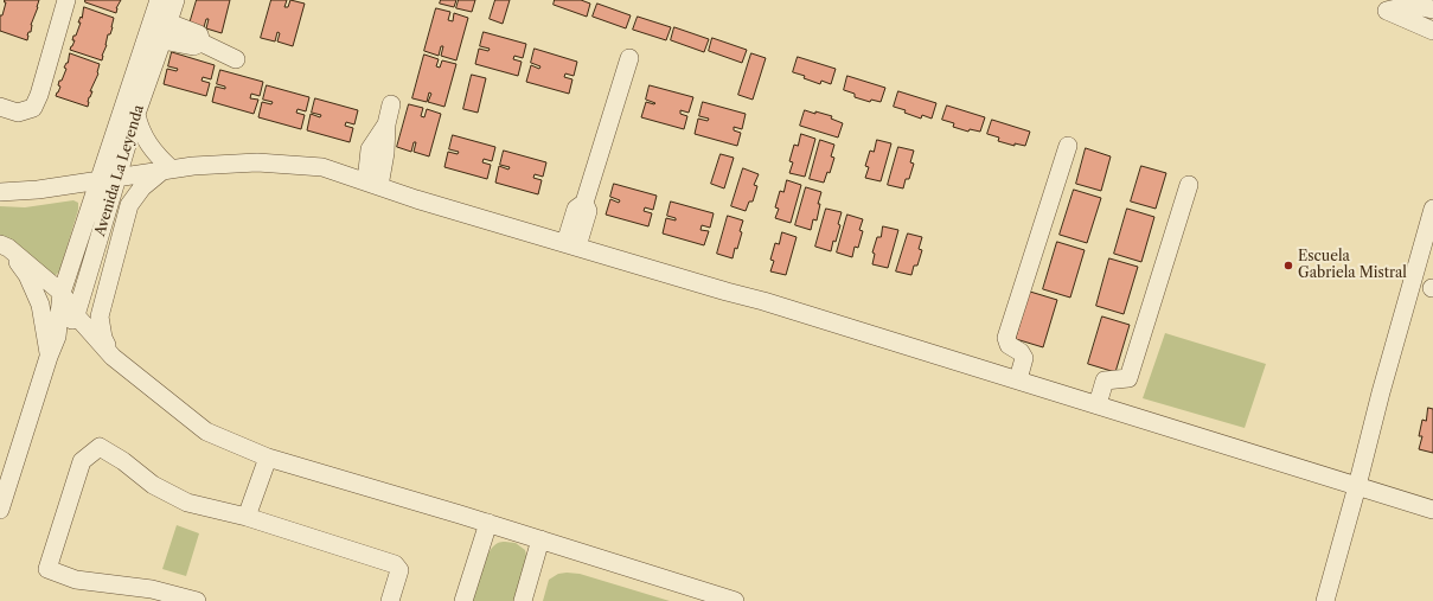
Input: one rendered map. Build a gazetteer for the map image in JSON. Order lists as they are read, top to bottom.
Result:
{
  "streets": {
    "street": ["Avenida La Leyenda"]
  },
  "places": ["Escuela Gabriela Mistral"]
}
